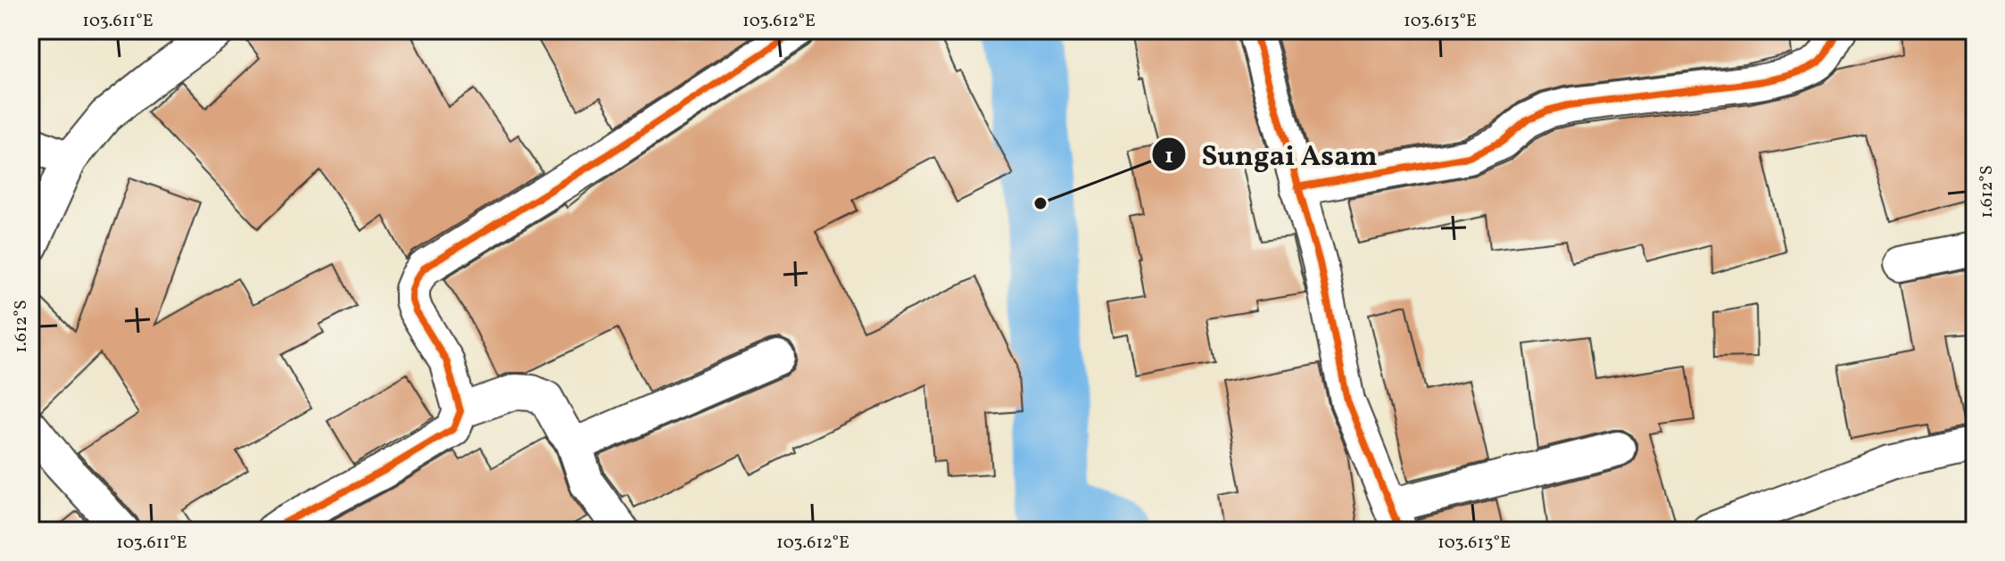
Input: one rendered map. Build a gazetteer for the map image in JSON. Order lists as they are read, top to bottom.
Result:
{
  "places": ["Sungai Asam"],
  "coordinates": [
    "103.611°E",
    "103.612°E",
    "103.613°E",
    "1.612°S"
  ]
}
